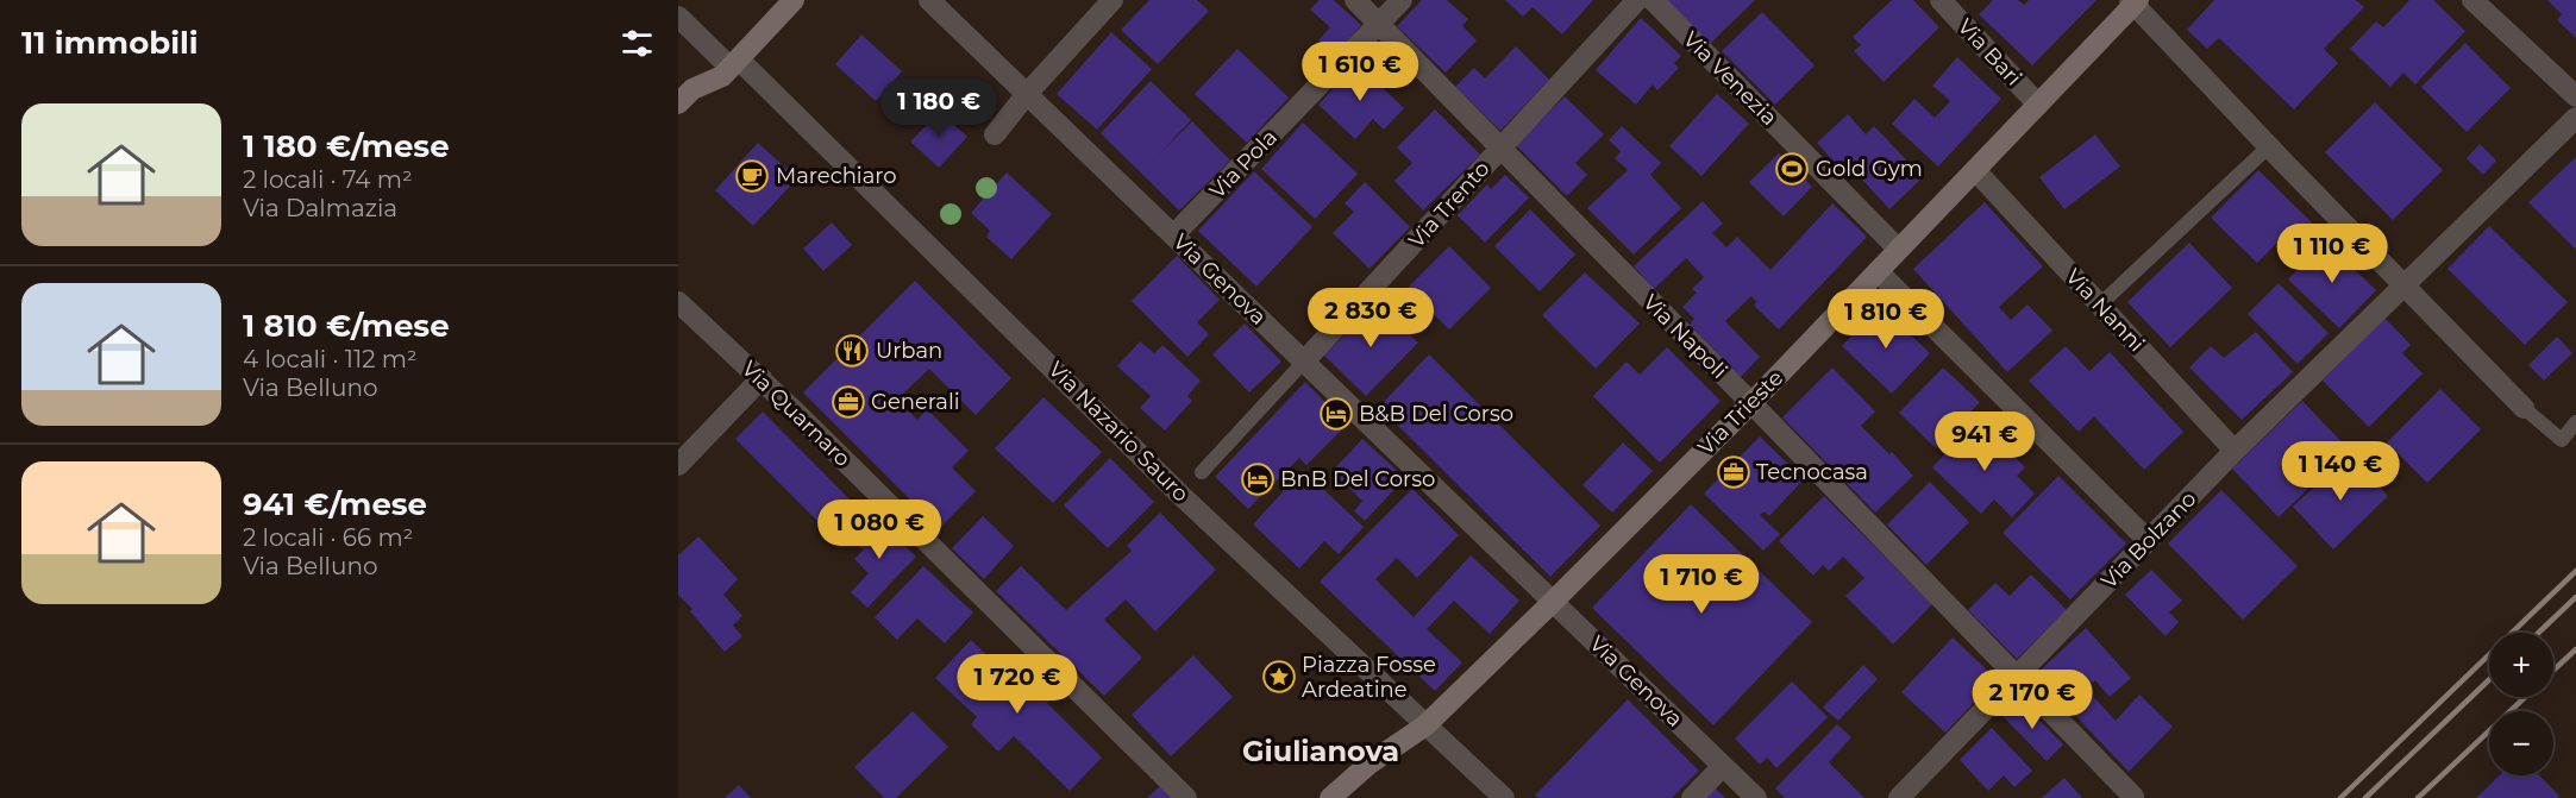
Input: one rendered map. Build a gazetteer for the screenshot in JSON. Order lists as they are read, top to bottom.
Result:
{
  "streets": {
    "street": [
      "Via Bari",
      "Via Venezia",
      "Via Pola",
      "Via Trento",
      "Via Genova",
      "Via Nanni",
      "Via Napoli",
      "Via Trieste",
      "Via Quarnaro",
      "Via Nazario Sauro",
      "Via Bolzano"
    ]
  },
  "crossings": [
    ["Via Bari", "Via Trieste"],
    ["Via Venezia", "Via Trieste"],
    ["Via Pola", "Via Genova"],
    ["Via Pola", "Via Napoli"],
    ["Via Trento", "Via Genova"],
    ["Via Trento", "Via Napoli"],
    ["Via Genova", "Via Trieste"],
    ["Via Nanni", "Via Trieste"],
    ["Via Nanni", "Via Bolzano"],
    ["Via Napoli", "Via Trieste"],
    ["Via Napoli", "Via Bolzano"],
    ["Via Trieste", "Via Nazario Sauro"]
  ],
  "districts": ["Giulianova"],
  "places": {
    "sports": ["Gold Gym"],
    "cafe": ["Marechiaro"],
    "restaurant": ["Urban"],
    "office": ["Generali", "Tecnocasa"],
    "hotel": ["B&B Del Corso", "BnB Del Corso"],
    "place": ["Piazza Fosse Ardeatine"]
  },
  "page": {
    "heading": "11 immobili",
    "price": [
      "1 610 €",
      "1 180 €",
      "1 110 €",
      "2 830 €",
      "1 810 €",
      "941 €",
      "1 140 €",
      "1 080 €",
      "1 710 €",
      "1 720 €",
      "2 170 €"
    ],
    "list": [
      {
        "name": "1 180 €/mese",
        "note": "2 locali · 74 m² · Via Dalmazia"
      },
      {
        "name": "1 810 €/mese",
        "note": "4 locali · 112 m² · Via Belluno"
      },
      {
        "name": "941 €/mese",
        "note": "2 locali · 66 m² · Via Belluno"
      }
    ],
    "map_buttons": ["+", "−"]
  }
}
